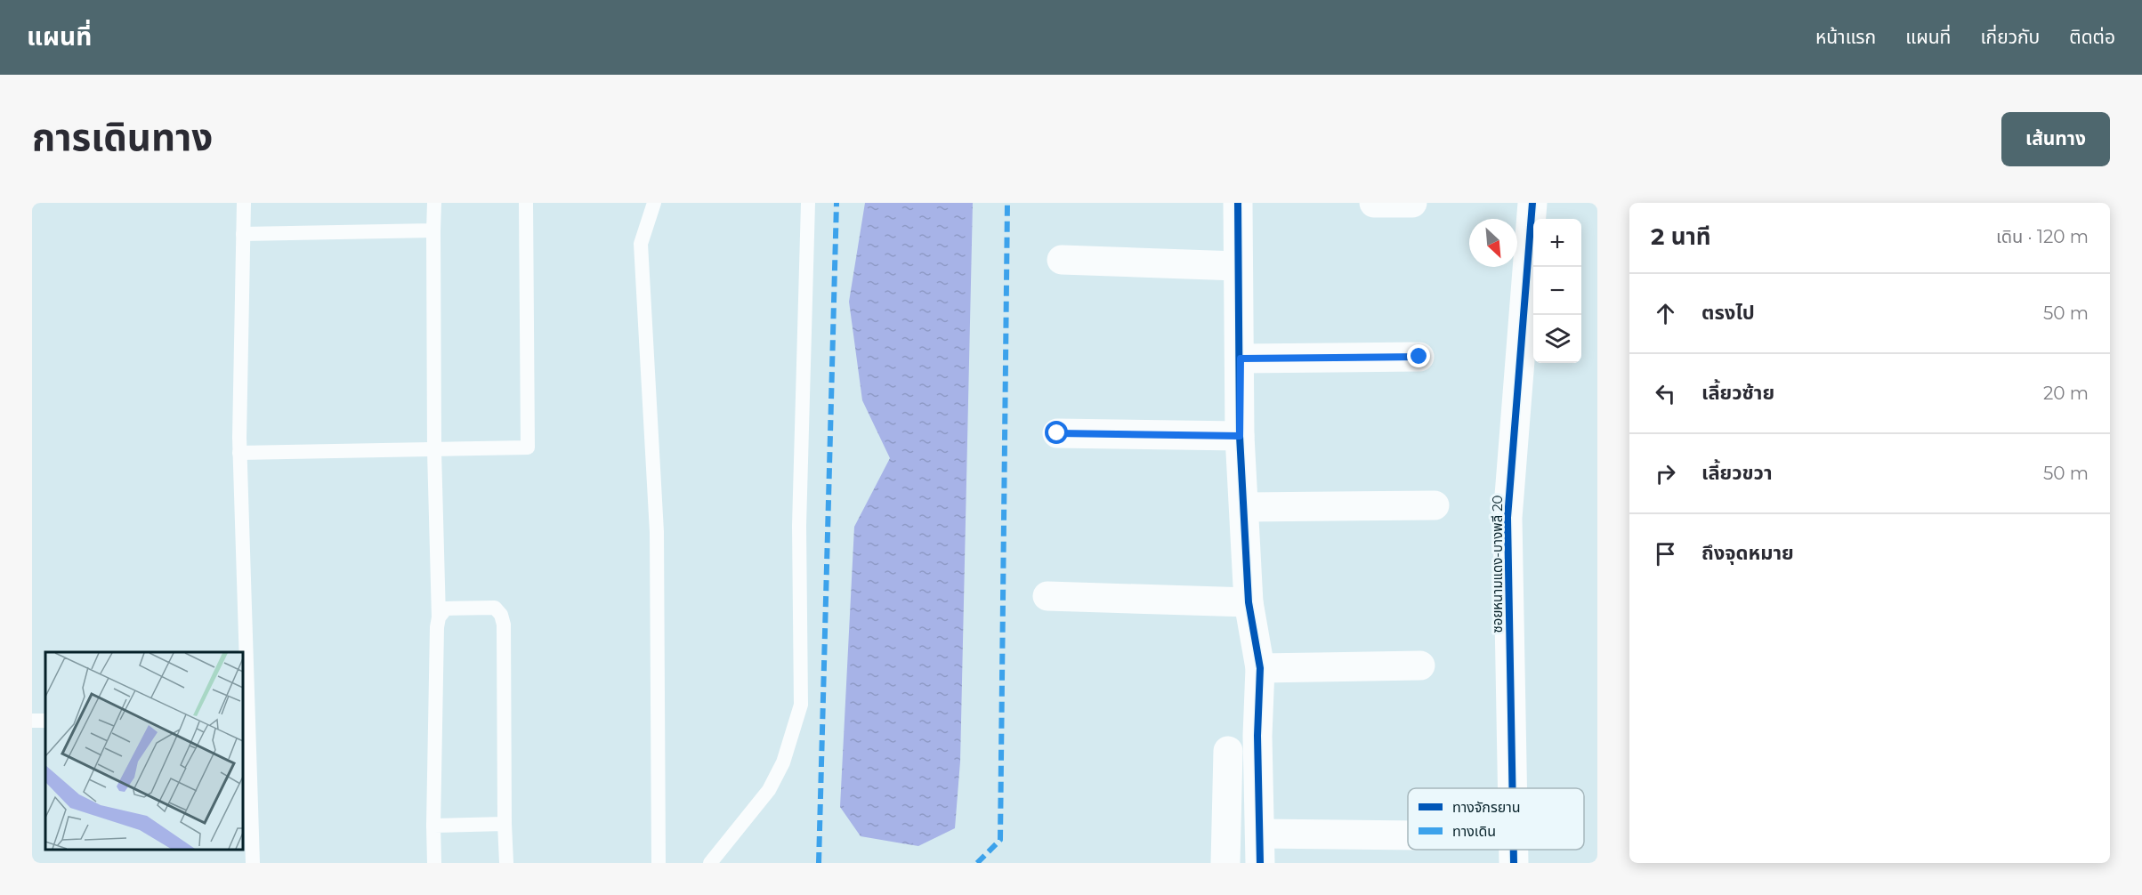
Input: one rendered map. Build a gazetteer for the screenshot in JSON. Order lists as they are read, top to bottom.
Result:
{
  "streets": {
    "street": ["ซอยหนามแดง-บางพลี 20"]
  },
  "legend": ["ทางจักรยาน", "ทางเดิน"],
  "north": "bottom right",
  "page": {
    "header": "แผนที่",
    "nav": [
      "หน้าแรก",
      "แผนที่",
      "เกี่ยวกับ",
      "ติดต่อ"
    ],
    "title": "การเดินทาง",
    "buttons": "เส้นทาง",
    "heading": ["2 นาที", "เดิน · 120 m"],
    "map_buttons": ["+", "−"],
    "list": [
      ["ตรงไป", "50 m"],
      ["เลี้ยวซ้าย", "20 m"],
      ["เลี้ยวขวา", "50 m"],
      "ถึงจุดหมาย"
    ]
  }
}
